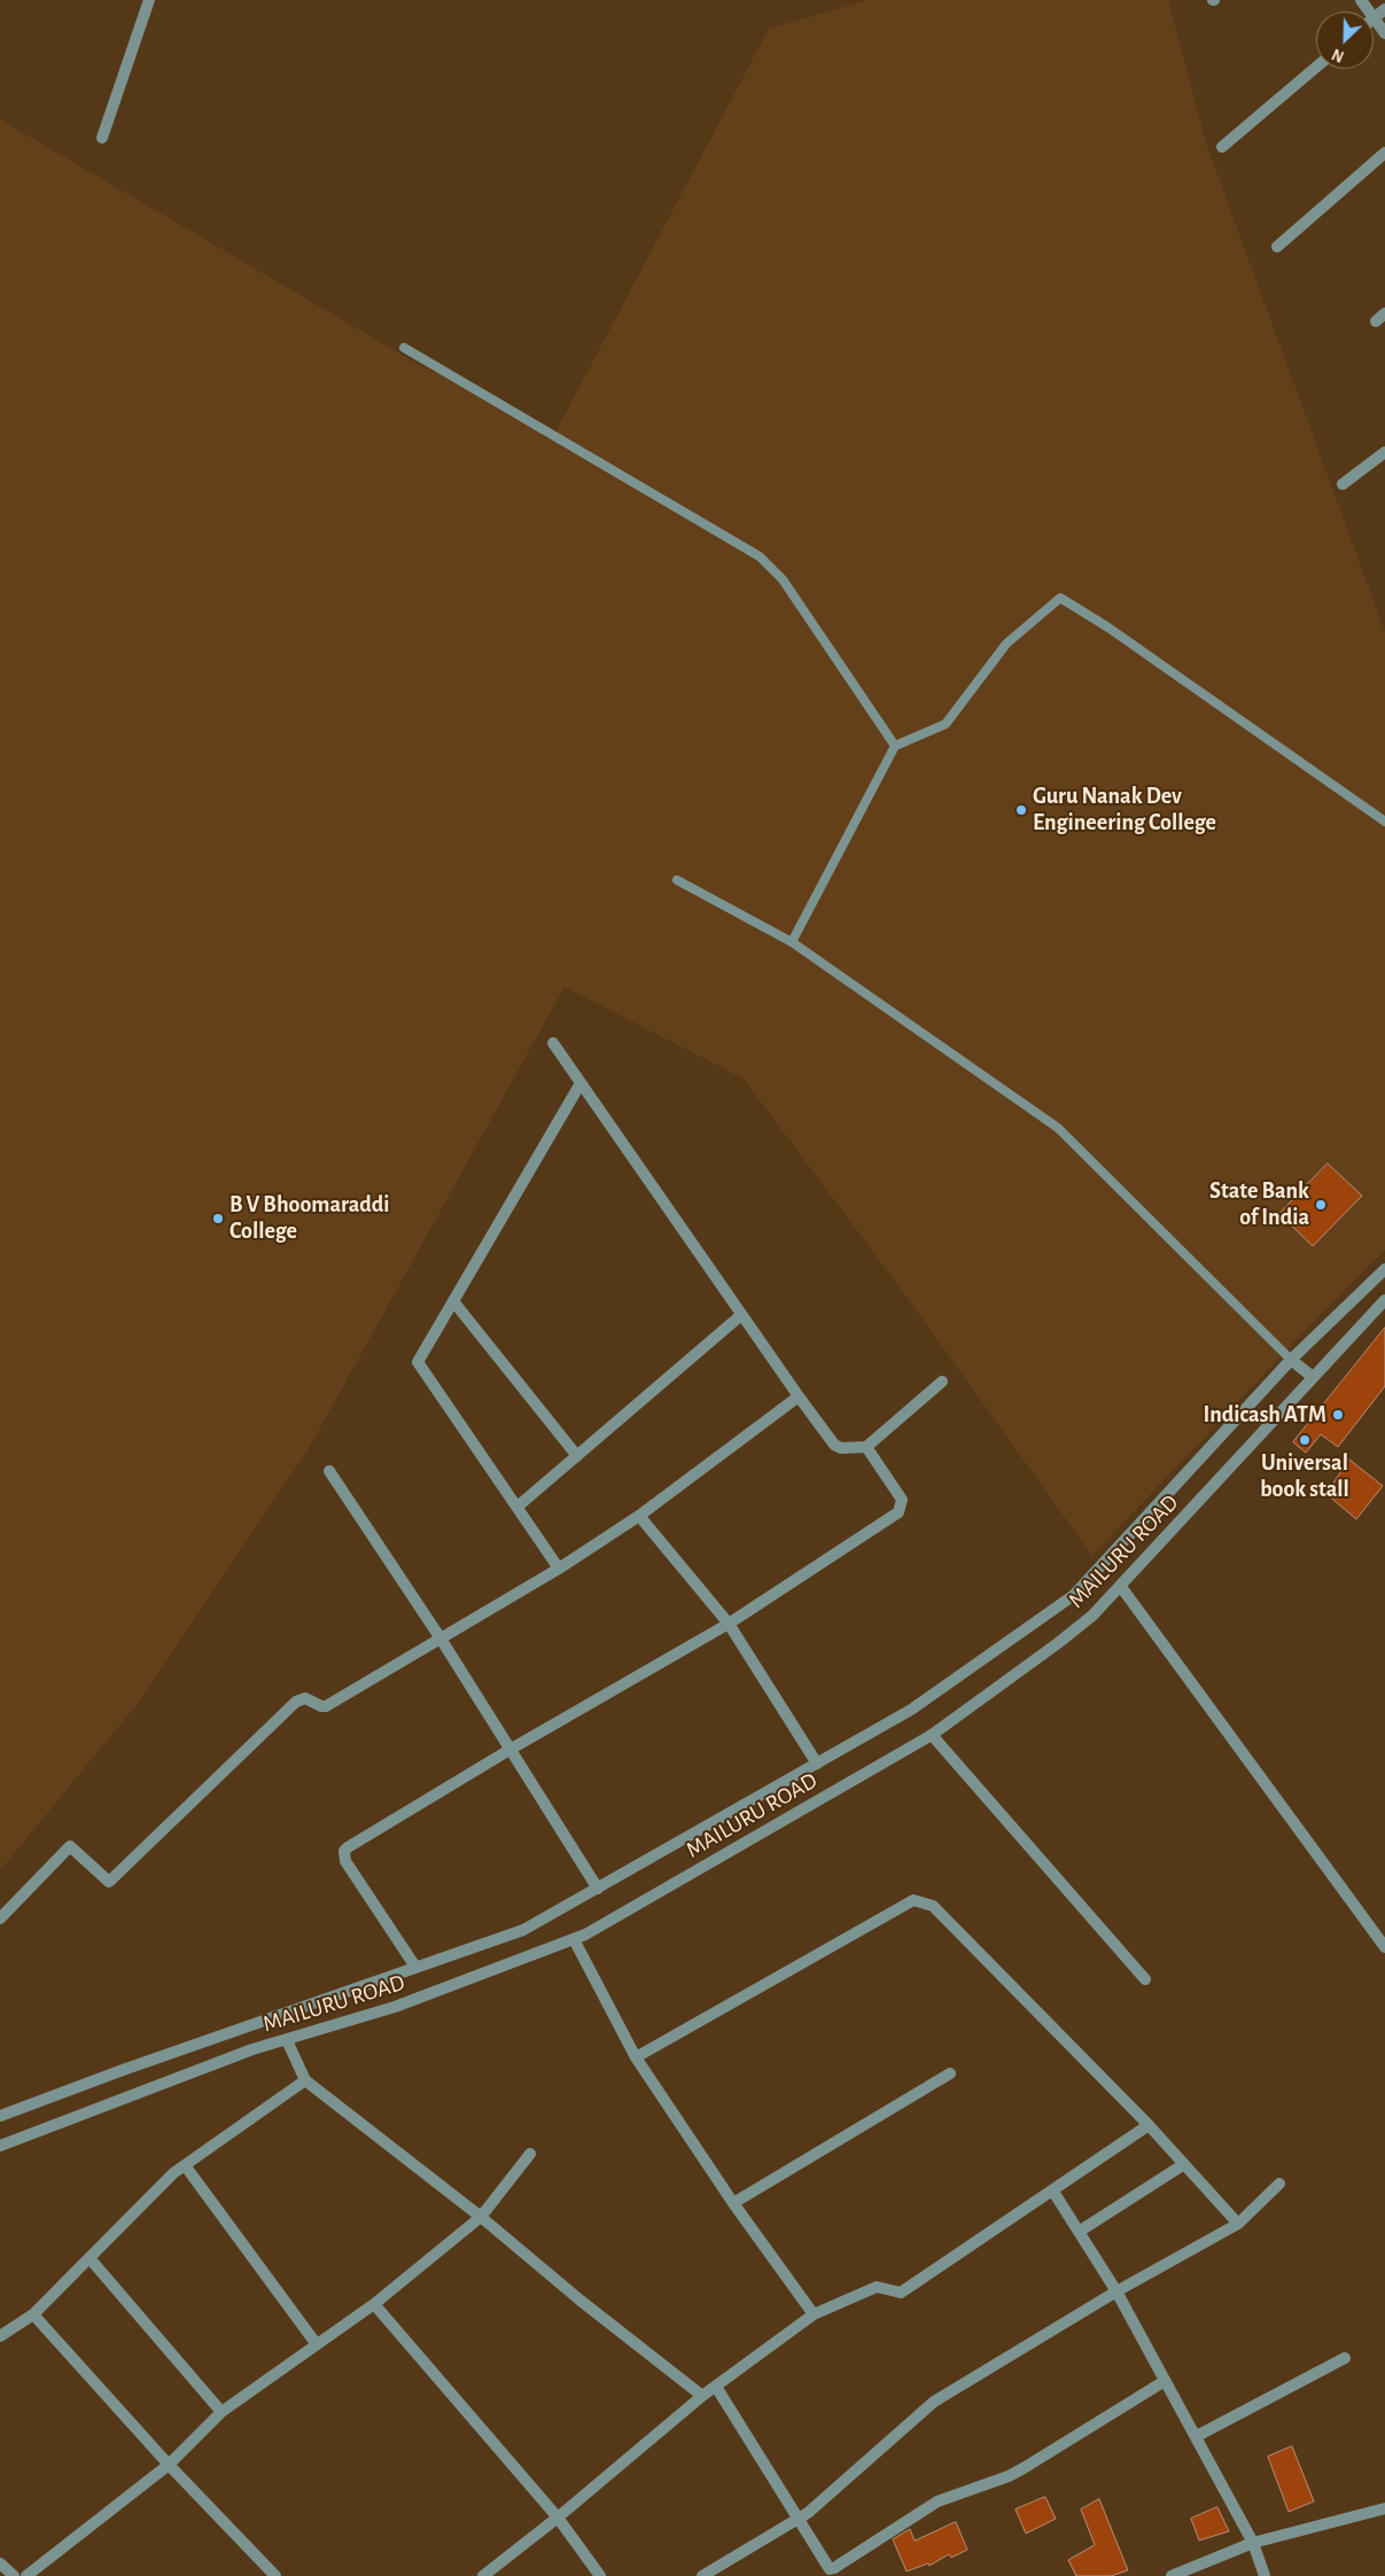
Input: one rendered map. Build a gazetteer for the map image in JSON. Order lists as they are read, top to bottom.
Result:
{
  "streets": {
    "street": ["MAILURU ROAD"]
  },
  "places": [
    "Guru Nanak Dev Engineering College",
    "State Bank of India",
    "B V Bhoomaraddi College",
    "Indicash ATM",
    "Universal book stall"
  ],
  "north": "bottom left"
}
